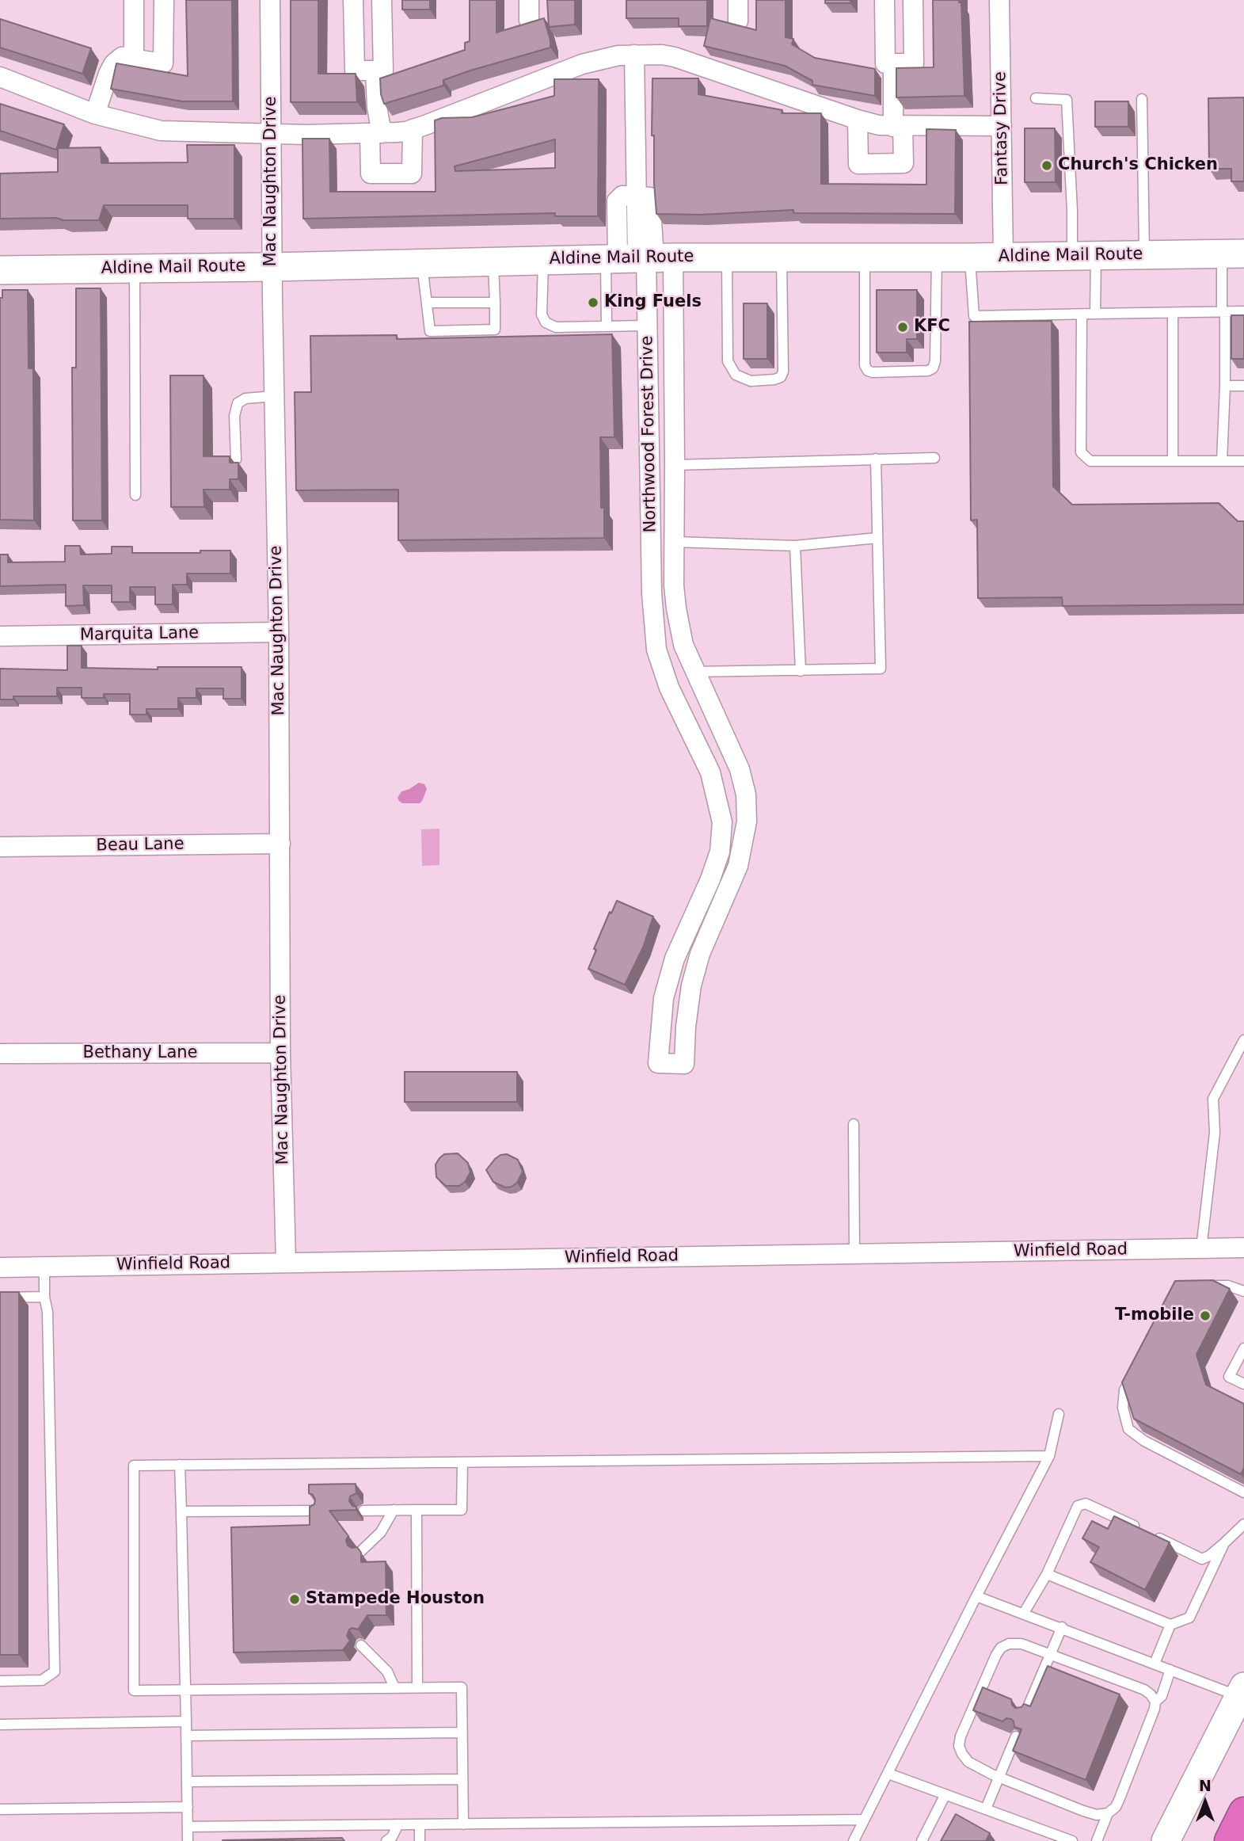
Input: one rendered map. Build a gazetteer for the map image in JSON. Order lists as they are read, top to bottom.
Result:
{
  "streets": {
    "main road": ["Aldine Mail Route"],
    "street": [
      "Fantasy Drive",
      "Mac Naughton Drive",
      "Northwood Forest Drive",
      "Marquita Lane",
      "Beau Lane",
      "Bethany Lane",
      "Winfield Road"
    ]
  },
  "crossings": [
    ["Fantasy Drive", "Aldine Mail Route"],
    ["Mac Naughton Drive", "Aldine Mail Route"],
    ["Mac Naughton Drive", "Marquita Lane"],
    ["Mac Naughton Drive", "Beau Lane"],
    ["Mac Naughton Drive", "Bethany Lane"],
    ["Mac Naughton Drive", "Winfield Road"],
    ["Aldine Mail Route", "Northwood Forest Drive"]
  ],
  "places": [
    "Church's Chicken",
    "King Fuels",
    "KFC",
    "T-mobile",
    "Stampede Houston"
  ],
  "north": "top"
}
